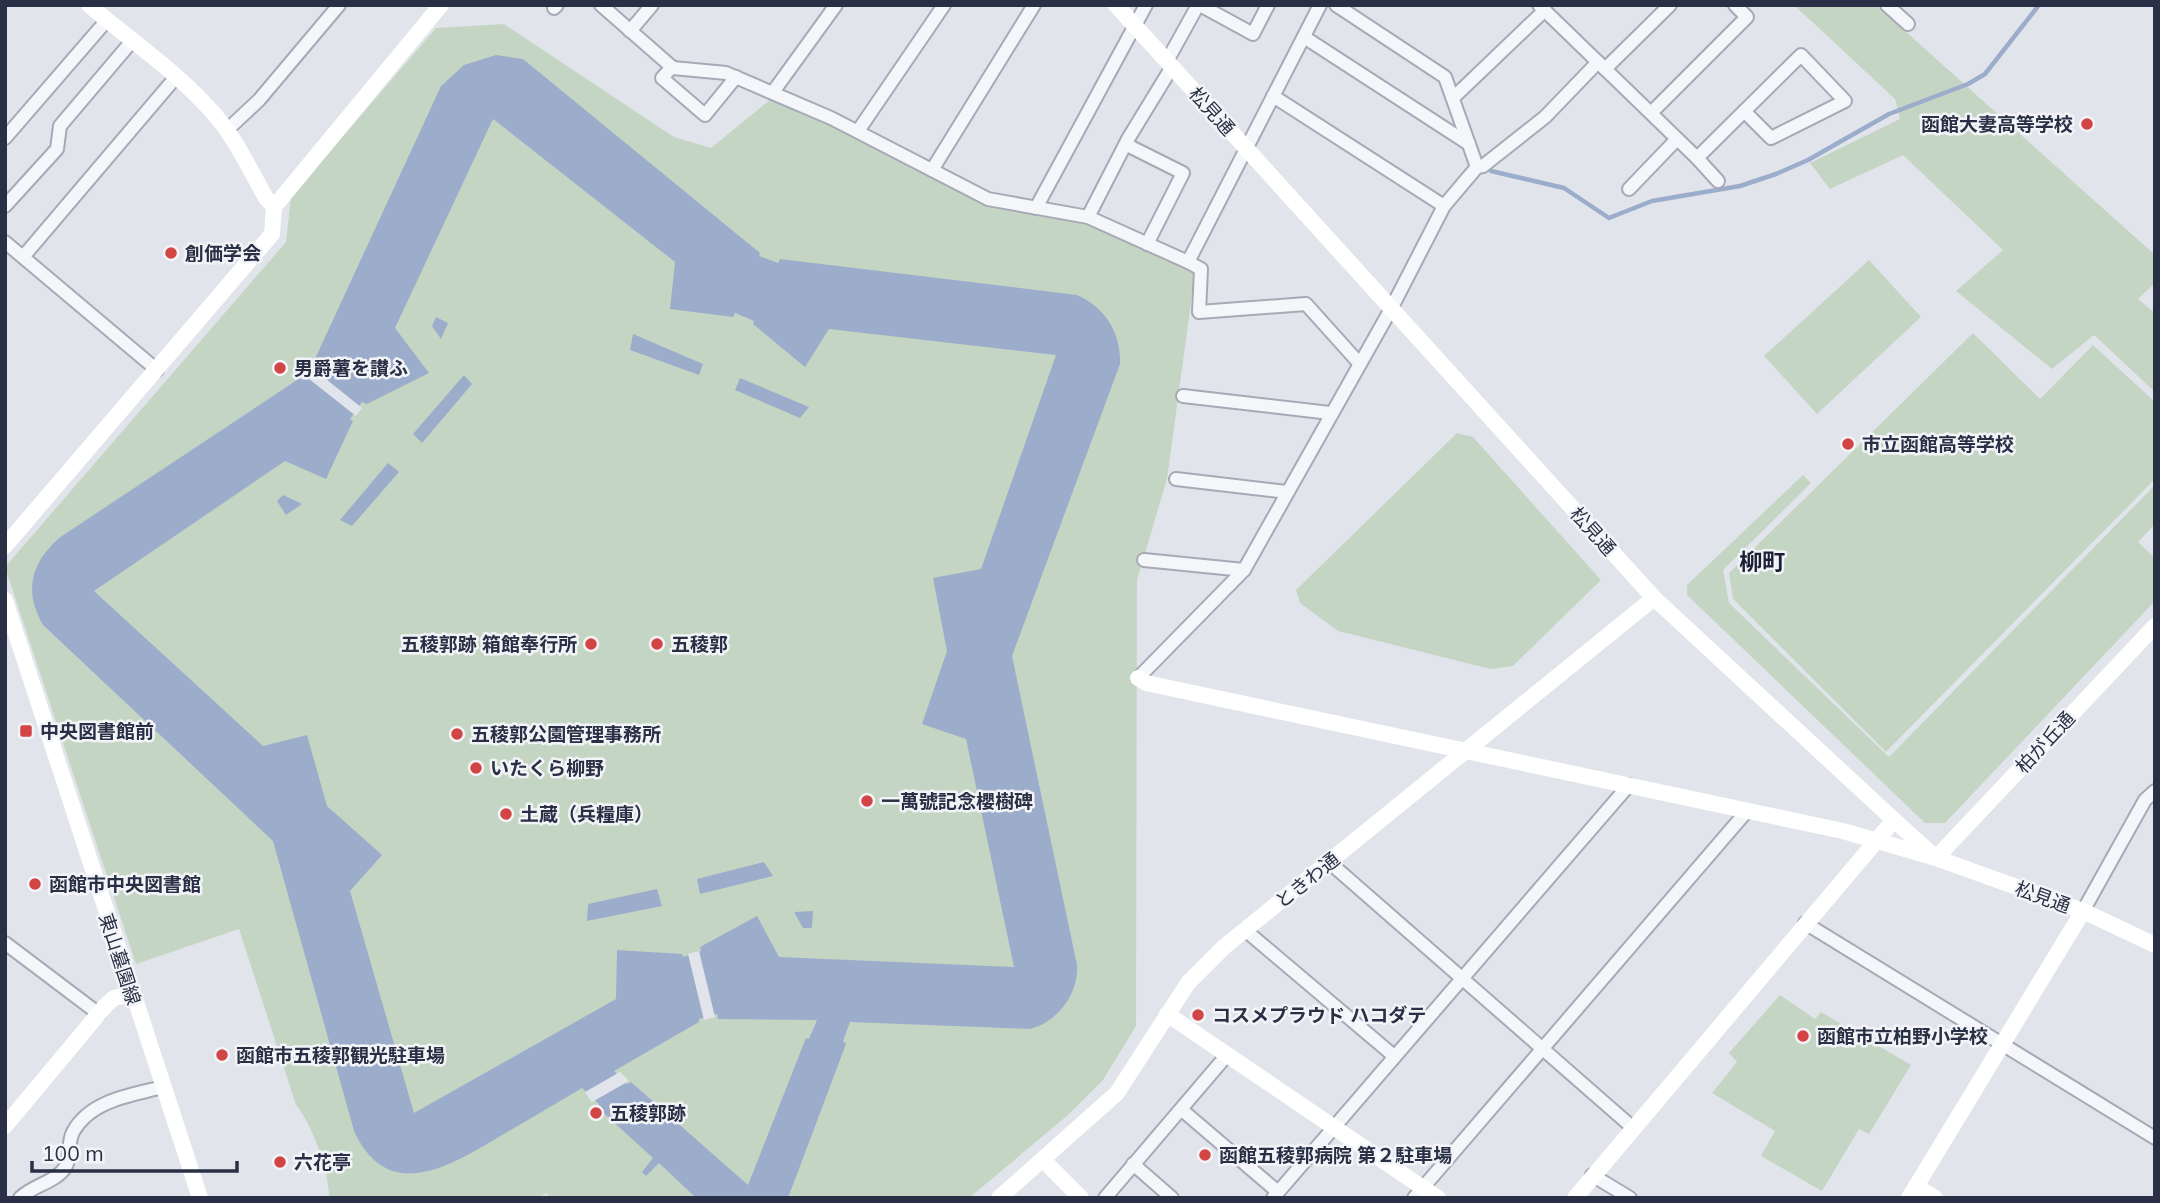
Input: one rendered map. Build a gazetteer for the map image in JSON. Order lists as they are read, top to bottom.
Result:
{
  "streets": {
    "street": [
      "松見通",
      "柏が丘通",
      "ときわ通",
      "東山墓園線"
    ]
  },
  "crossings": [
    ["松見通", "柏が丘通"],
    ["松見通", "ときわ通"]
  ],
  "districts": ["柳町"],
  "places": {
    "other": [
      "函館大妻高等学校",
      "創価学会",
      "男爵薯を讃ふ",
      "市立函館高等学校",
      "五稜郭跡 箱館奉行所",
      "五稜郭",
      "五稜郭公園管理事務所",
      "いたくら柳野",
      "一萬號記念櫻樹碑",
      "土蔵（兵糧庫）",
      "函館市中央図書館",
      "コスメプラウド ハコダテ",
      "函館市立柏野小学校",
      "函館市五稜郭観光駐車場",
      "五稜郭跡",
      "函館五稜郭病院 第２駐車場",
      "六花亭"
    ],
    "transit": ["中央図書館前"]
  },
  "scale_bar": "100 m"
}
